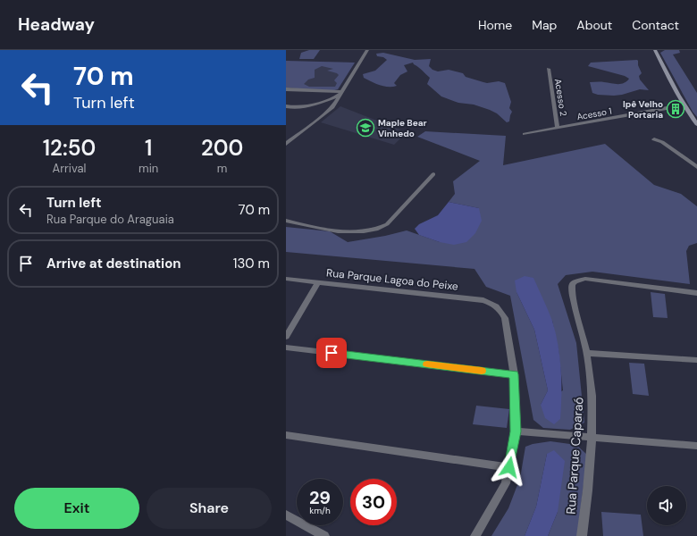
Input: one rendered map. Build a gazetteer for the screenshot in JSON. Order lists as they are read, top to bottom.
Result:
{
  "streets": {
    "street": [
      "Acesso 2",
      "Acesso 1",
      "Rua Parque Lagoa do Peixe",
      "Rua Parque Caparaó"
    ]
  },
  "crossings": [
    ["Acesso 2", "Acesso 1"]
  ],
  "places": {
    "building": ["Ipê Velho Portaria"],
    "school or university": ["Maple Bear Vinhedo"]
  },
  "page": {
    "header": "Headway",
    "nav": [
      "Home",
      "Map",
      "About",
      "Contact"
    ],
    "turn": ["70 m", "Turn left"],
    "eta": [
      "12:50",
      "Arrival",
      "1",
      "min",
      "200",
      "m"
    ],
    "list": [
      {
        "name": "Turn left",
        "note": "Rua Parque do Araguaia",
        "value": "70 m"
      },
      {
        "name": "Arrive at destination",
        "value": "130 m"
      }
    ],
    "speed": "29 km/h",
    "limit": "30",
    "buttons": ["Exit", "Share"]
  }
}
